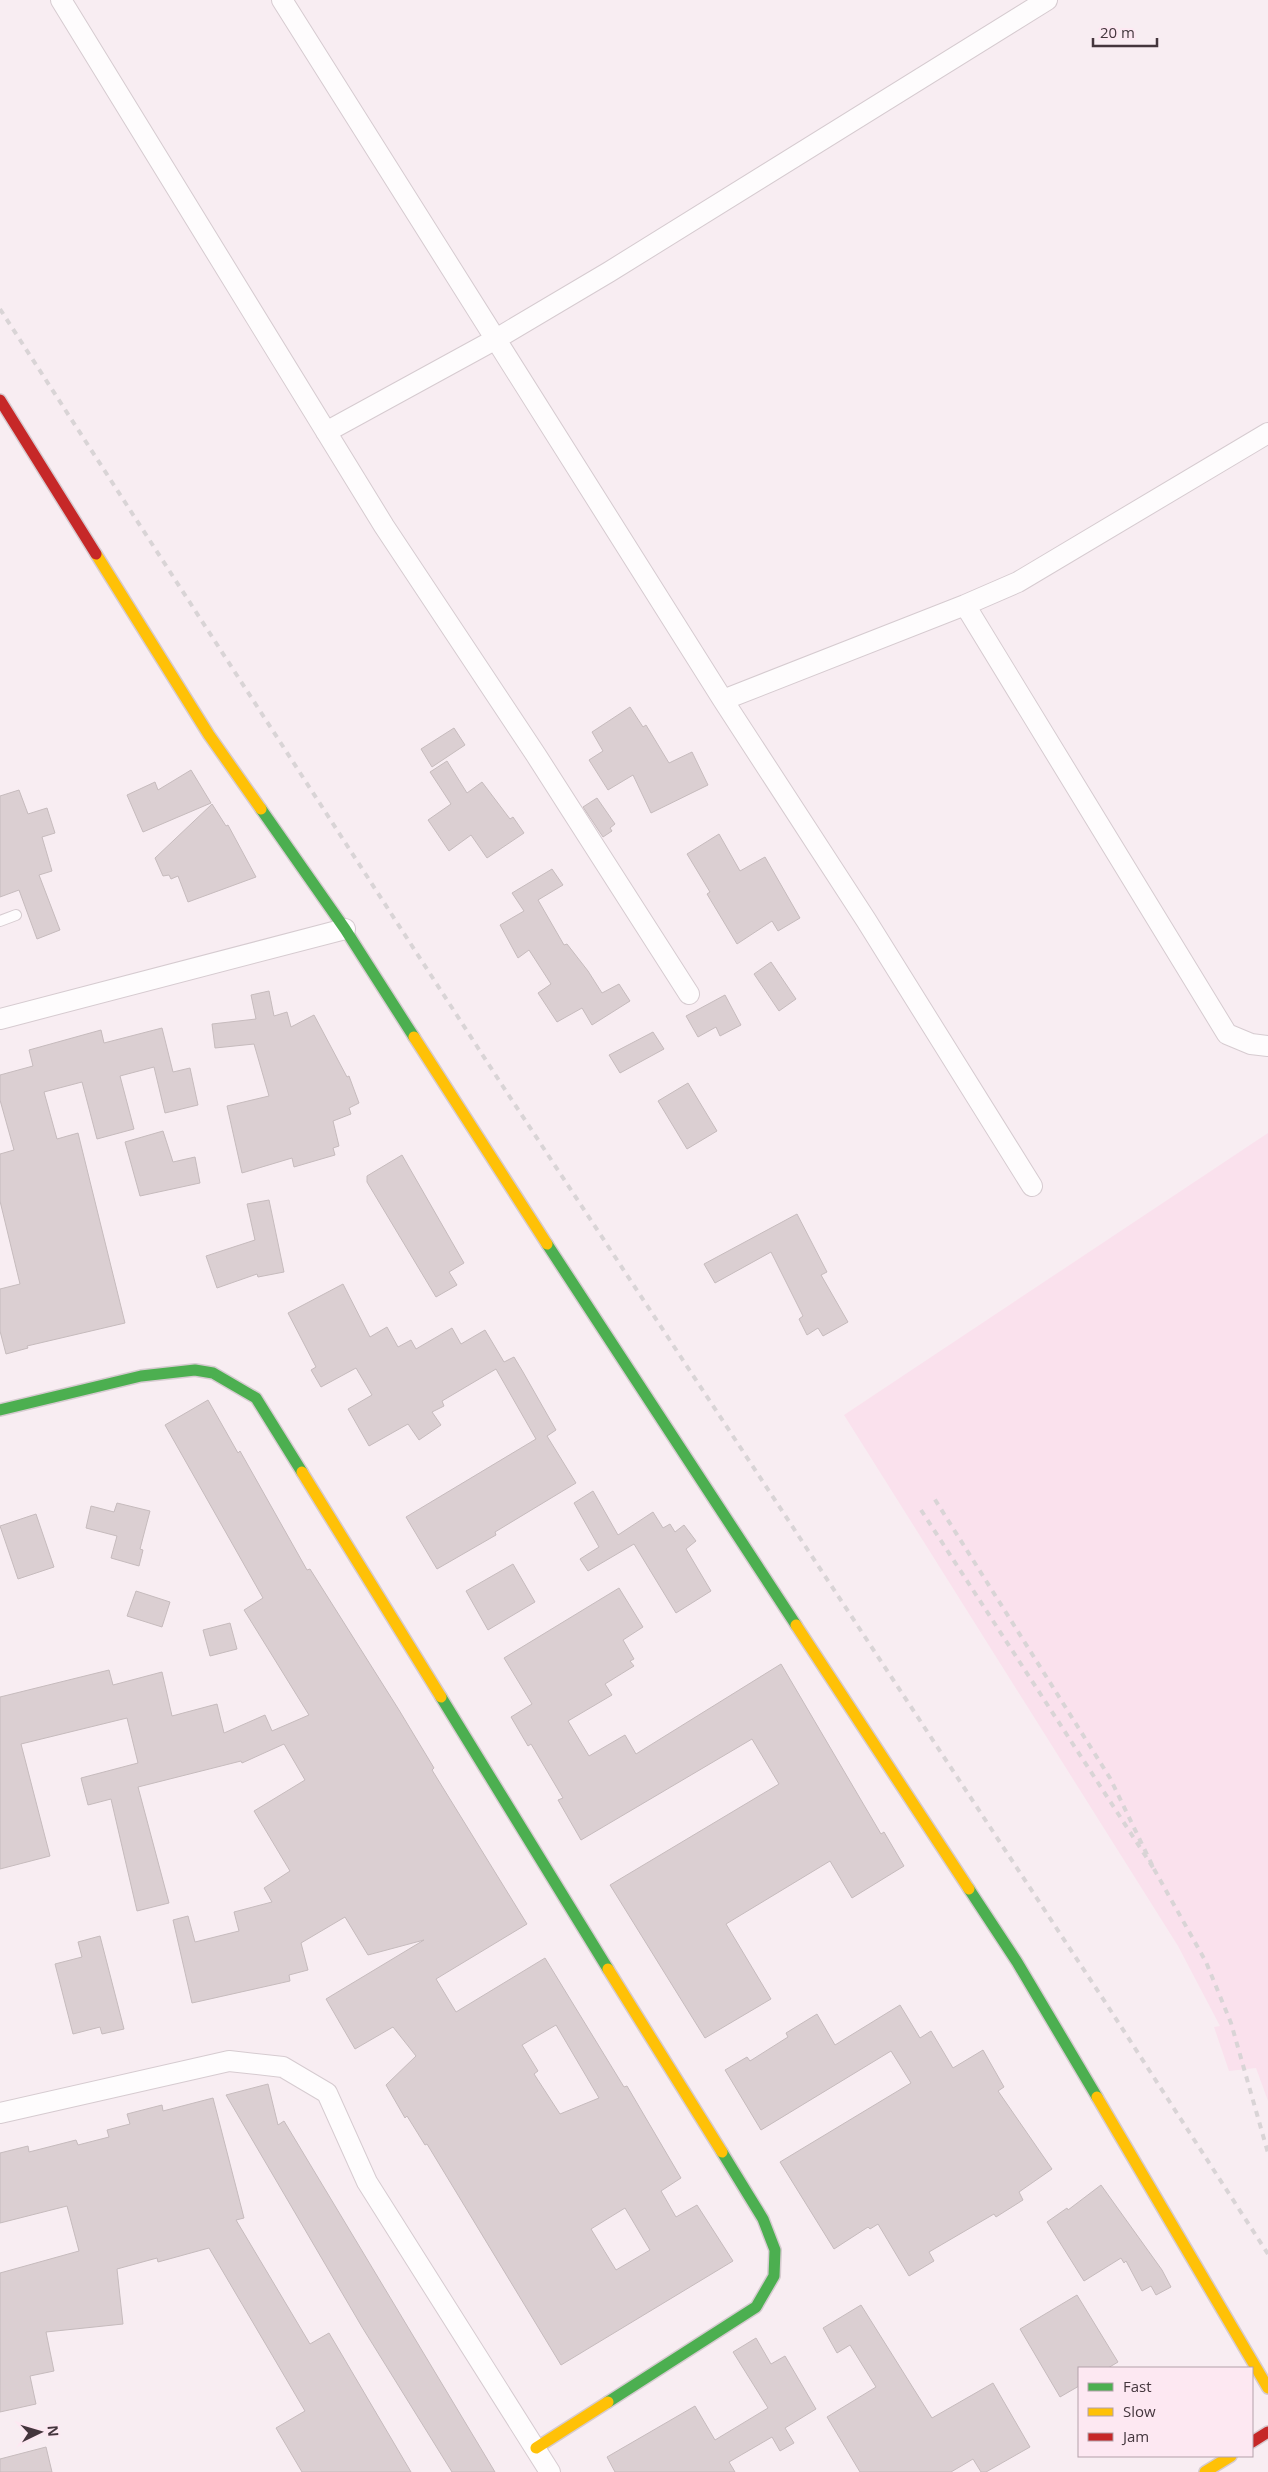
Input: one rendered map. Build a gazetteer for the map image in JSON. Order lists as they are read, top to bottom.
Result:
{
  "legend": ["Fast", "Slow", "Jam"],
  "scale_bar": "20 m",
  "north": "right"
}
